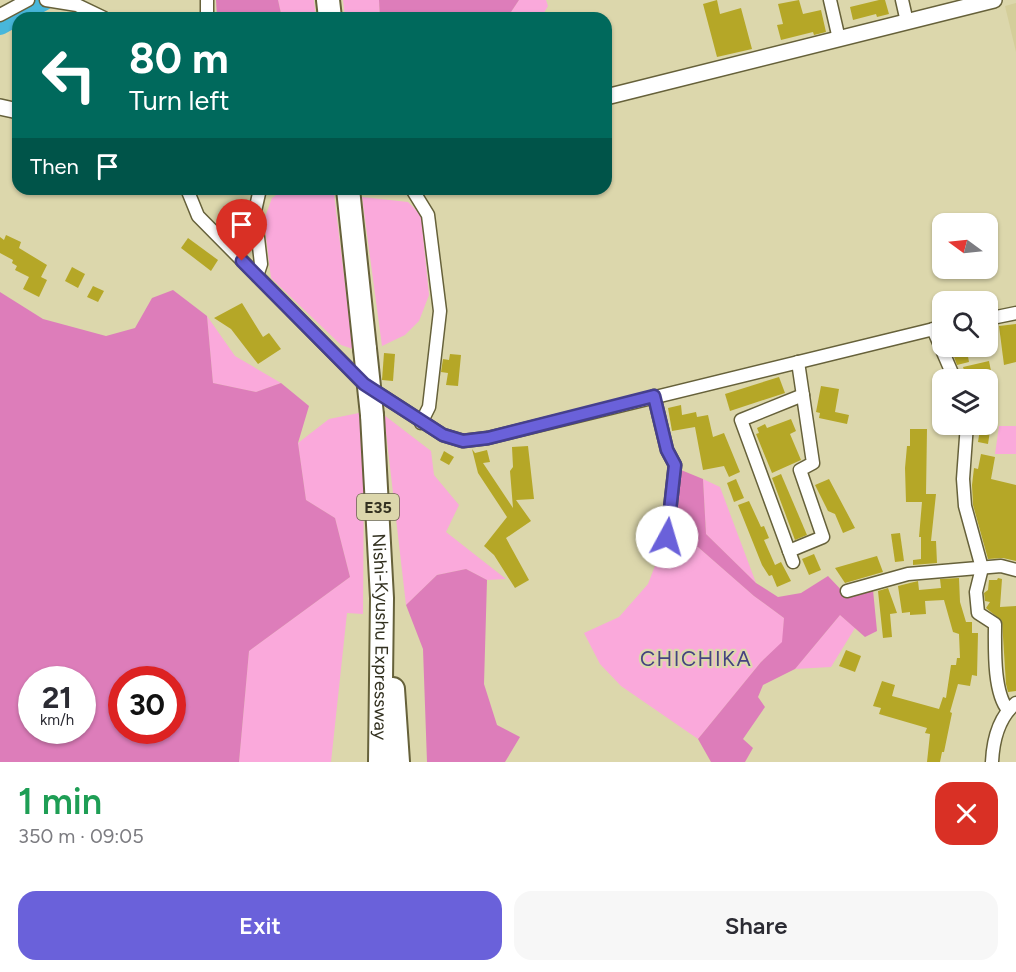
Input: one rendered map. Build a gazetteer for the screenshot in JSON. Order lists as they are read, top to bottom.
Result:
{
  "streets": {
    "highway": ["E35", "Nishi-Kyushu Expressway"]
  },
  "districts": ["CHICHIKA"],
  "north": "left",
  "page": {
    "turn": ["80 m", "Turn left"],
    "then": "Then",
    "speed": "21 km/h",
    "limit": "30",
    "heading": ["1 min", "350 m · 09:05"],
    "buttons": ["Exit", "Share"]
  }
}
